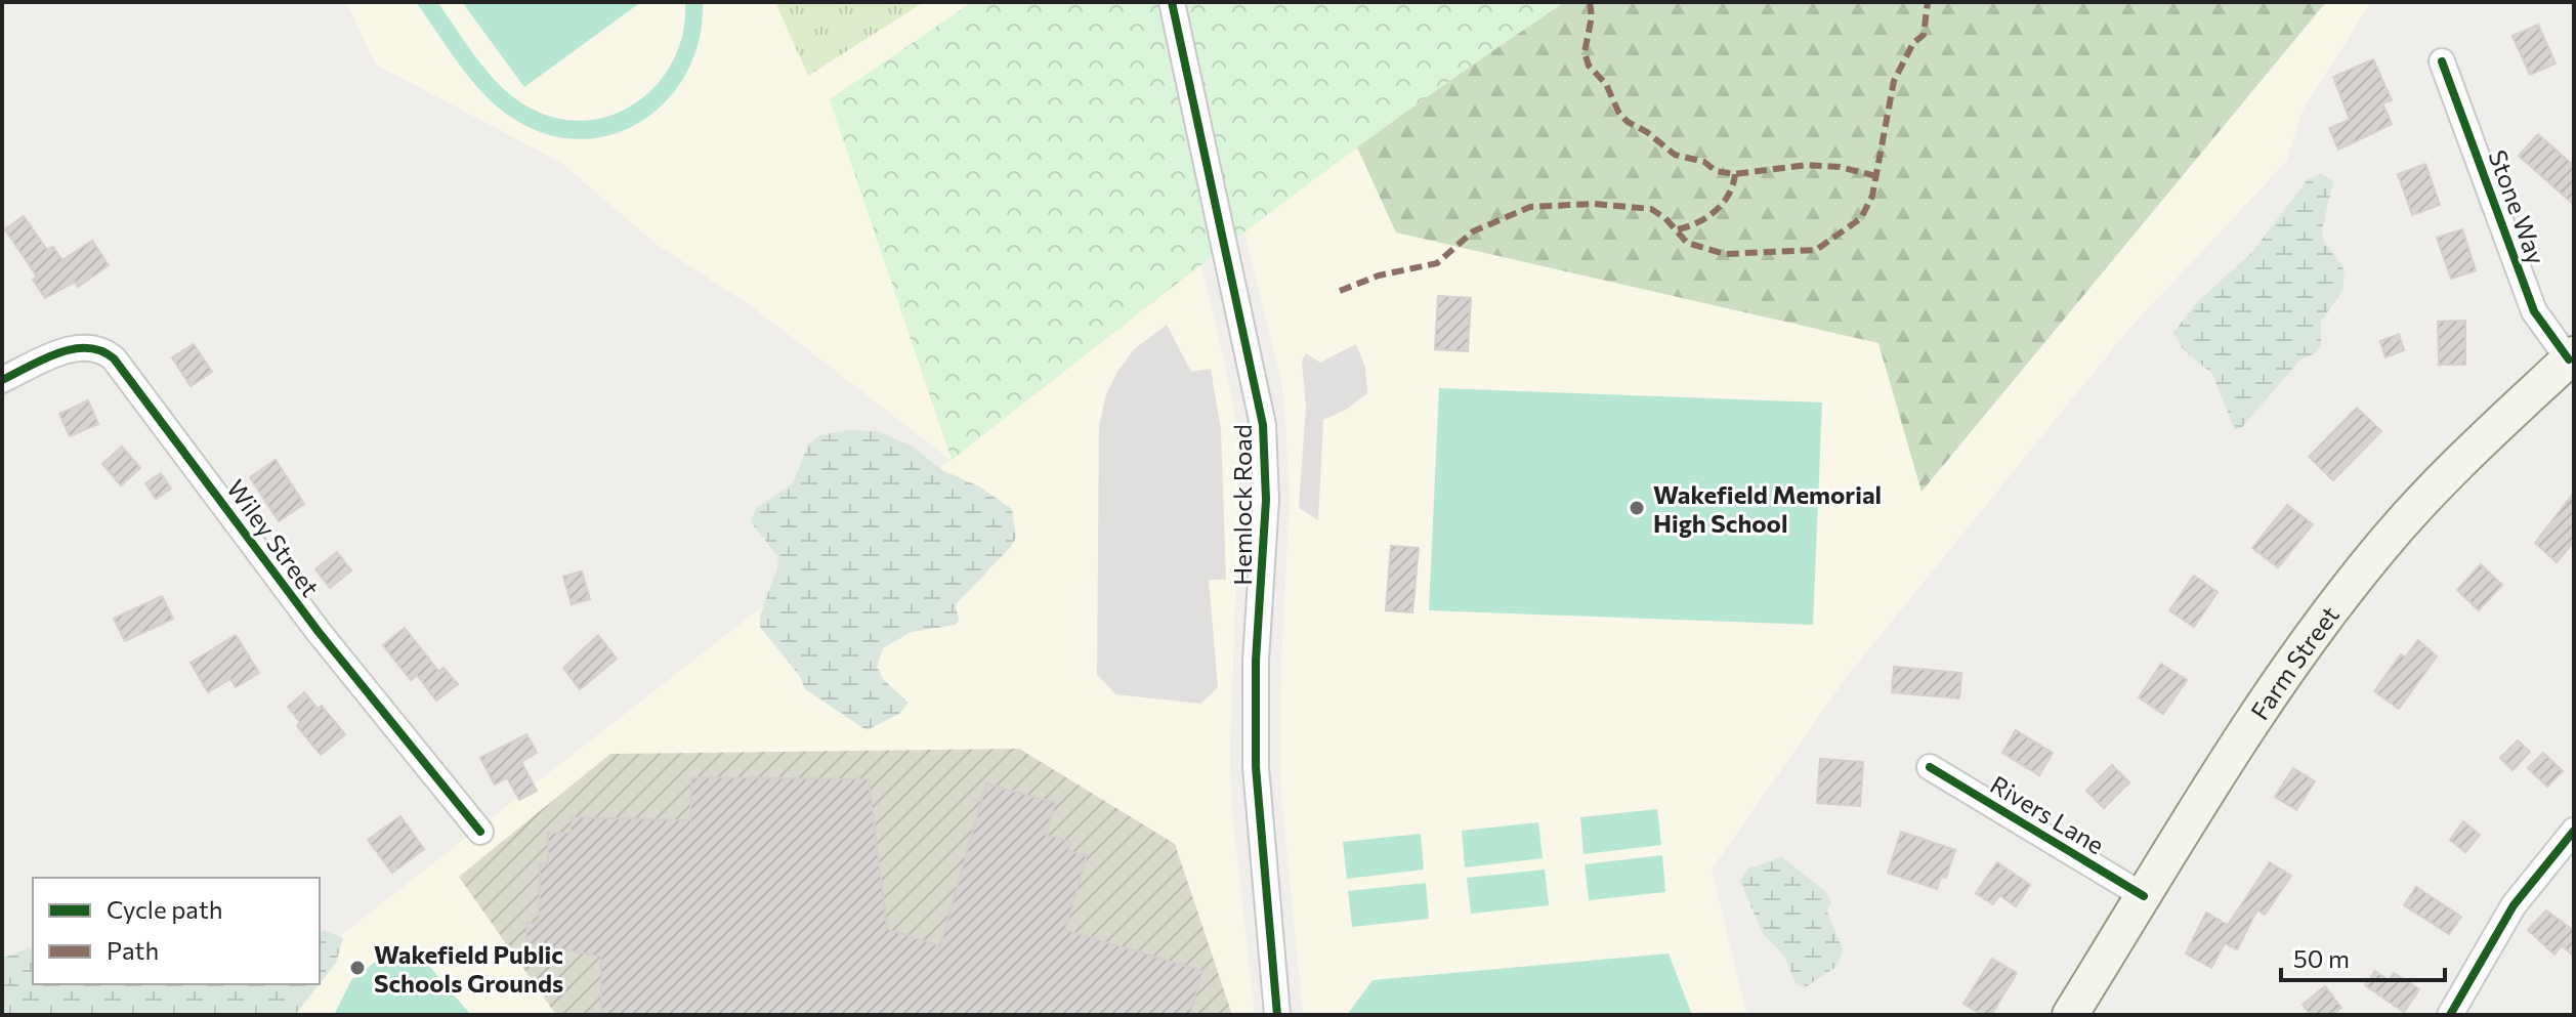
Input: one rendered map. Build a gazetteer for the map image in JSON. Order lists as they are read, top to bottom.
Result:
{
  "streets": {
    "main road": ["Farm Street"],
    "street": [
      "Stone Way",
      "Hemlock Road",
      "Wiley Street",
      "Rivers Lane"
    ]
  },
  "crossings": [
    ["Stone Way", "Farm Street"],
    ["Farm Street", "Rivers Lane"]
  ],
  "places": ["Wakefield Memorial High School", "Wakefield Public Schools Grounds"],
  "legend": ["Cycle path", "Path"],
  "scale_bar": "50 m"
}
